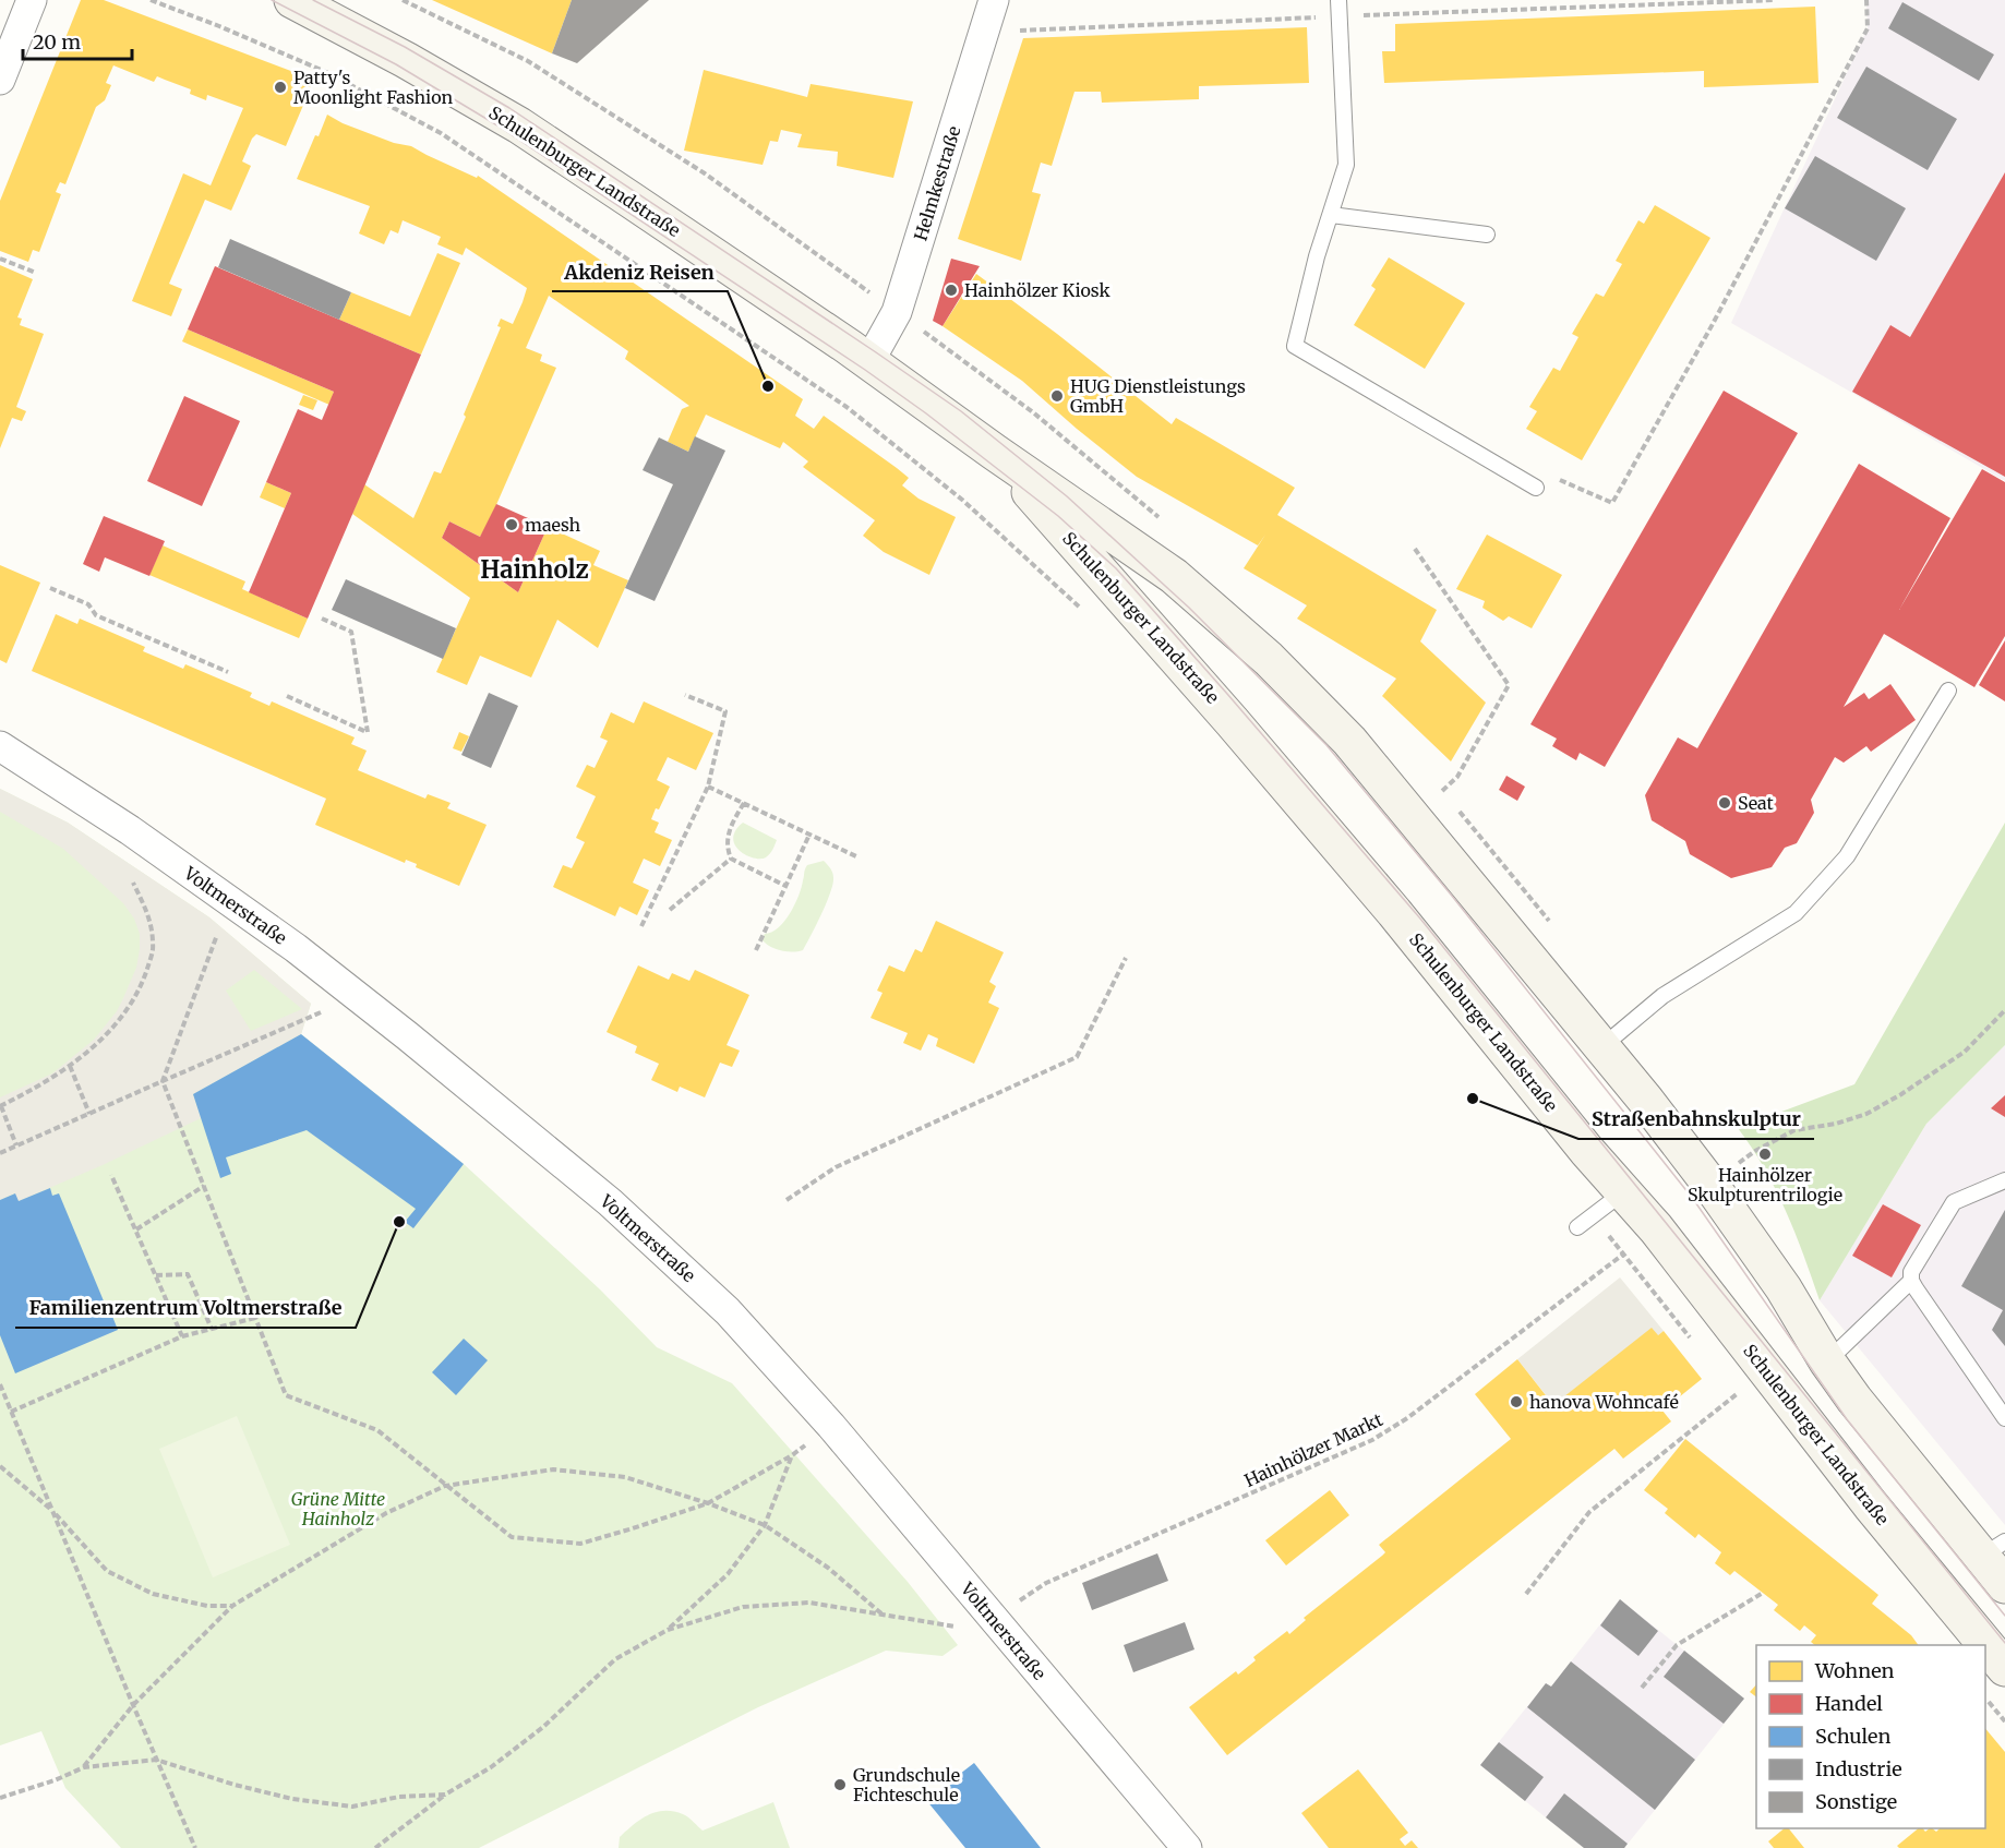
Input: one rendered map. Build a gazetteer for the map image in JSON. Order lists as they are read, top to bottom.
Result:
{
  "streets": {
    "main road": ["Schulenburger Landstraße"],
    "street": ["Helmkestraße", "Voltmerstraße"],
    "path": ["Hainhölzer Markt"]
  },
  "crossings": [
    ["Schulenburger Landstraße", "Helmkestraße"],
    ["Schulenburger Landstraße", "Hainhölzer Markt"],
    ["Voltmerstraße", "Hainhölzer Markt"]
  ],
  "districts": ["Hainholz"],
  "parks": ["Grüne Mitte Hainholz"],
  "places": [
    "Patty's Moonlight Fashion",
    "Hainhölzer Kiosk",
    "Akdeniz Reisen",
    "HUG Dienstleistungs GmbH",
    "maesh",
    "Seat",
    "Straßenbahnskulptur",
    "Hainhölzer Skulpturentrilogie",
    "Familienzentrum Voltmerstraße",
    "hanova Wohncafé",
    "Grundschule Fichteschule"
  ],
  "legend": [
    "Wohnen",
    "Handel",
    "Schulen",
    "Industrie",
    "Sonstige"
  ],
  "scale_bar": "20 m"
}
